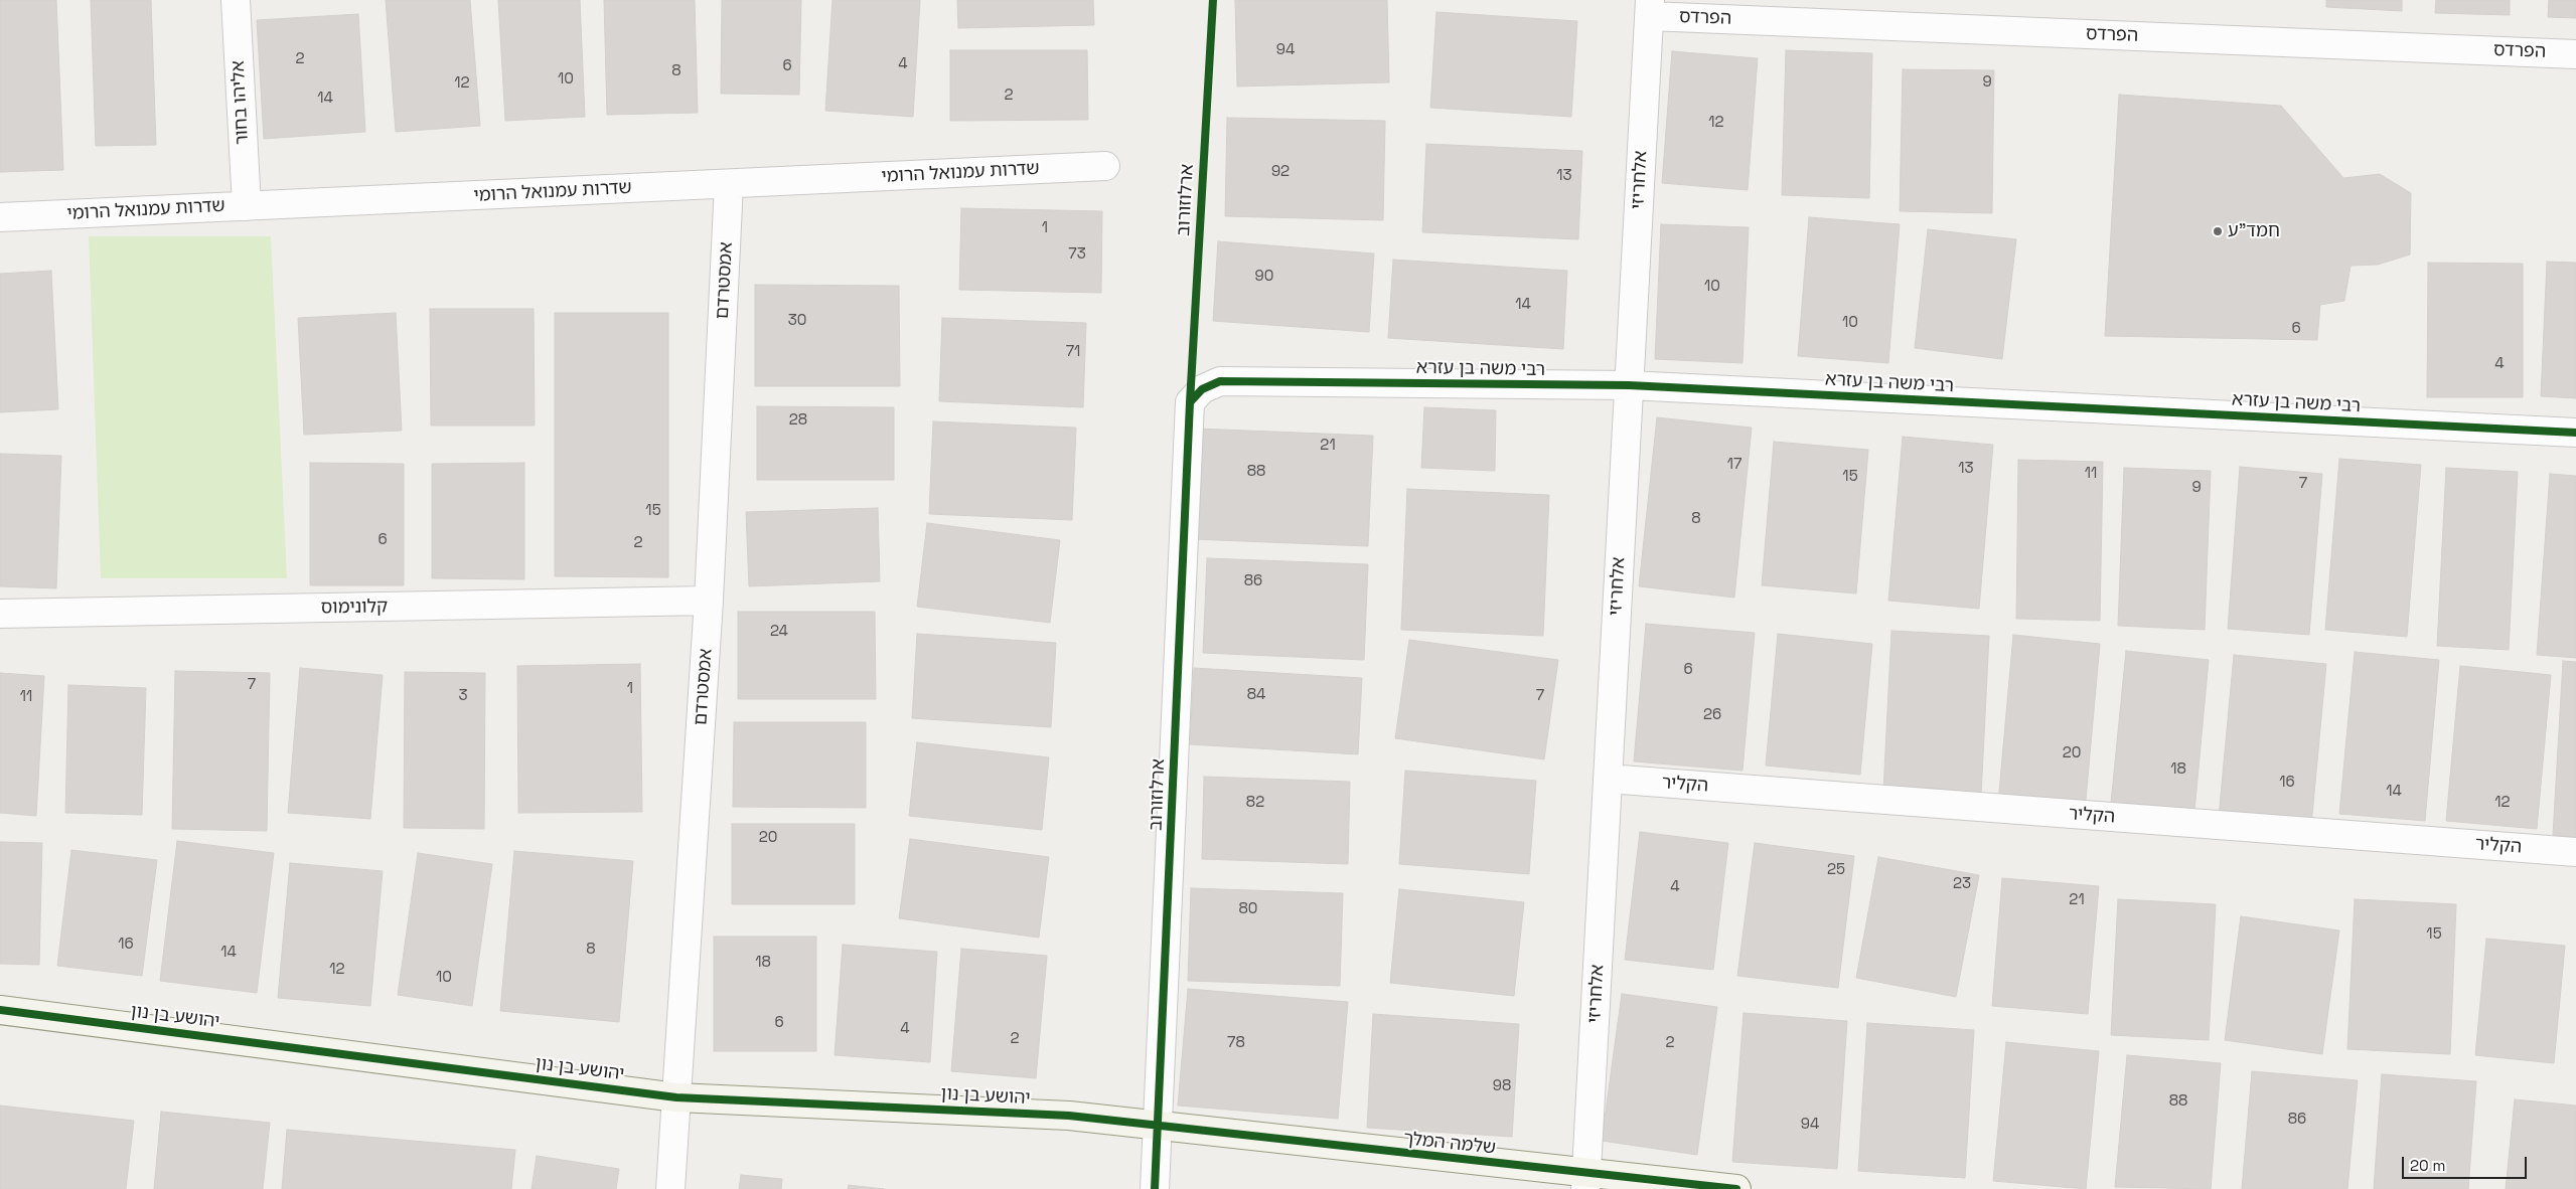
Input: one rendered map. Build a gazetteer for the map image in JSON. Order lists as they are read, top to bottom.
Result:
{
  "streets": {
    "street": [
      "הפרדס",
      "אליהו בחור",
      "שדרות עמנואל הרומי",
      "אלחריזי",
      "ארלוזורוב",
      "אמסטרדם",
      "רבי משה בן עזרא",
      "קלונימוס",
      "הקליר",
      "יהושע בן נון",
      "שלמה המלך"
    ]
  },
  "crossings": [
    ["הפרדס", "אלחריזי"],
    ["אליהו בחור", "שדרות עמנואל הרומי"],
    ["שדרות עמנואל הרומי", "אמסטרדם"],
    ["אלחריזי", "רבי משה בן עזרא"],
    ["אלחריזי", "הקליר"],
    ["אלחריזי", "שלמה המלך"],
    ["ארלוזורוב", "רבי משה בן עזרא"],
    ["ארלוזורוב", "יהושע בן נון"],
    ["ארלוזורוב", "שלמה המלך"],
    ["אמסטרדם", "קלונימוס"],
    ["אמסטרדם", "יהושע בן נון"],
    ["יהושע בן נון", "שלמה המלך"]
  ],
  "places": ["חמד\"ע"],
  "house_numbers": [
    "94",
    "2",
    "4",
    "6",
    "8",
    "10",
    "9",
    "12",
    "2",
    "14",
    "12",
    "92",
    "13",
    "1",
    "73",
    "90",
    "10",
    "14",
    "30",
    "10",
    "6",
    "71",
    "4",
    "28",
    "21",
    "17",
    "13",
    "88",
    "11",
    "15",
    "7",
    "9",
    "15",
    "8",
    "6",
    "2",
    "86",
    "24",
    "6",
    "7",
    "1",
    "84",
    "3",
    "7",
    "11",
    "26",
    "20",
    "18",
    "16",
    "14",
    "82",
    "12",
    "20",
    "25",
    "23",
    "4",
    "21",
    "80",
    "15",
    "16",
    "8",
    "14",
    "18",
    "12",
    "10",
    "6",
    "4",
    "2",
    "78",
    "2",
    "98",
    "88",
    "86",
    "94"
  ],
  "scale_bar": "20 m"
}
